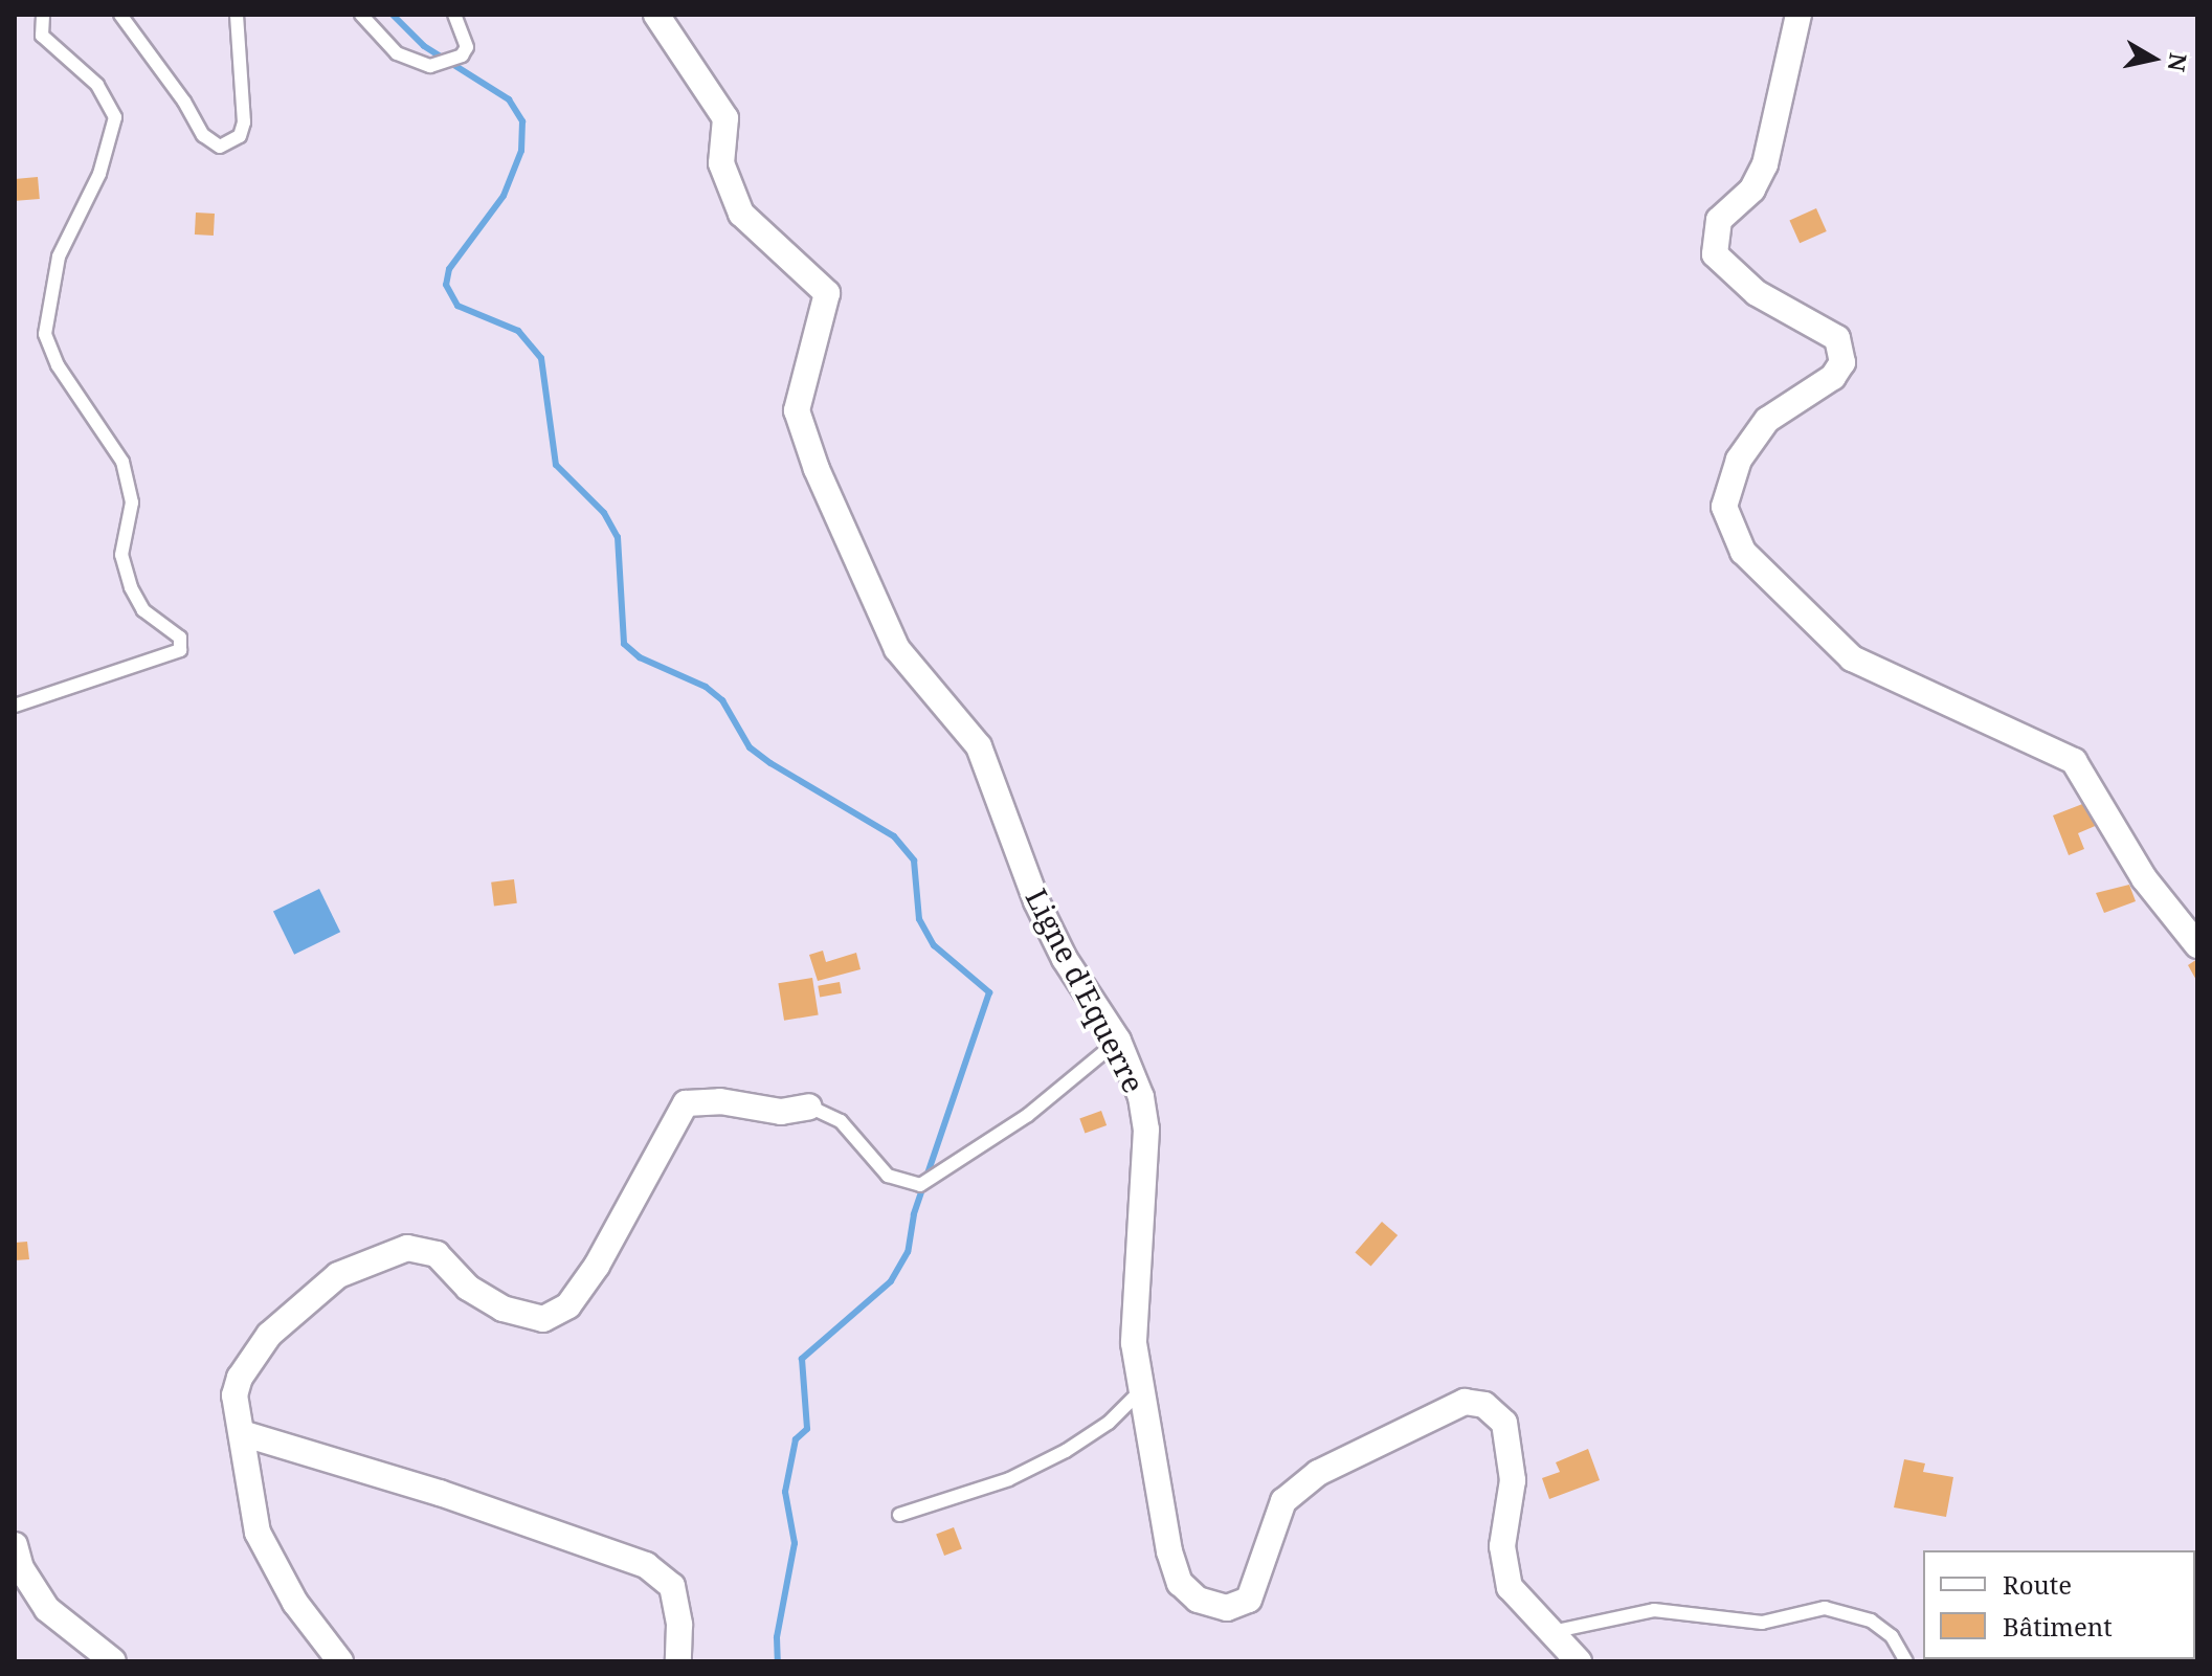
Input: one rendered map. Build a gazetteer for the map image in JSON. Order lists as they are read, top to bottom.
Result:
{
  "streets": {
    "street": ["Ligne d'Equerre"]
  },
  "legend": ["Route", "Bâtiment"],
  "north": "right"
}
